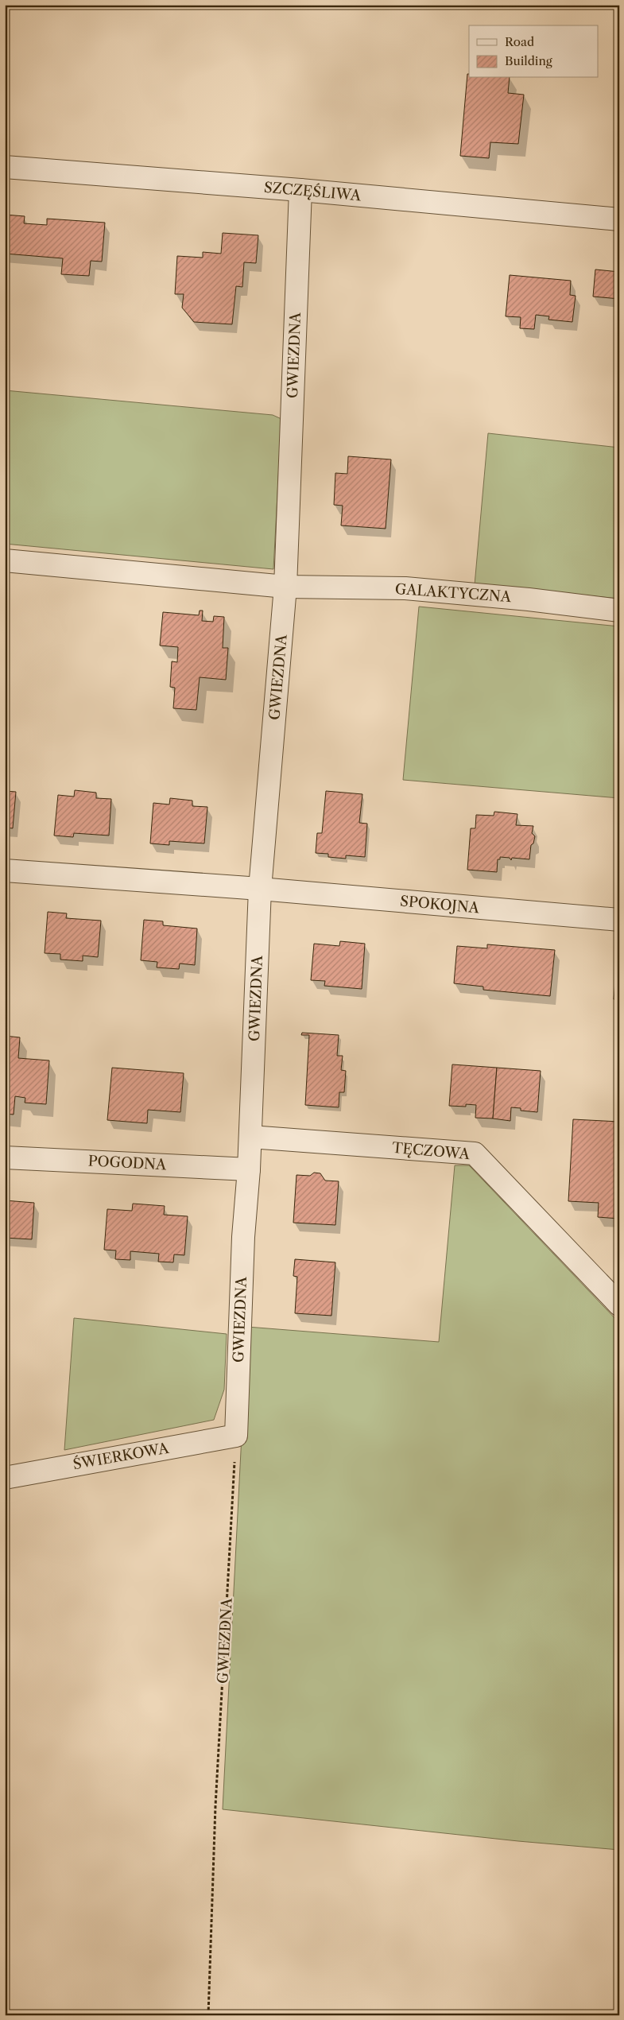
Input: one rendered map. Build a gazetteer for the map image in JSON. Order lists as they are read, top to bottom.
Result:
{
  "streets": {
    "street": [
      "SZCZĘŚLIWA",
      "GWIEZDNA",
      "GALAKTYCZNA",
      "SPOKOJNA",
      "TĘCZOWA",
      "POGODNA",
      "ŚWIERKOWA"
    ]
  },
  "crossings": [
    ["SZCZĘŚLIWA", "GWIEZDNA"],
    ["GWIEZDNA", "GALAKTYCZNA"],
    ["GWIEZDNA", "SPOKOJNA"],
    ["GWIEZDNA", "TĘCZOWA"],
    ["GWIEZDNA", "POGODNA"],
    ["GWIEZDNA", "ŚWIERKOWA"]
  ],
  "legend": ["Road", "Building"]
}
